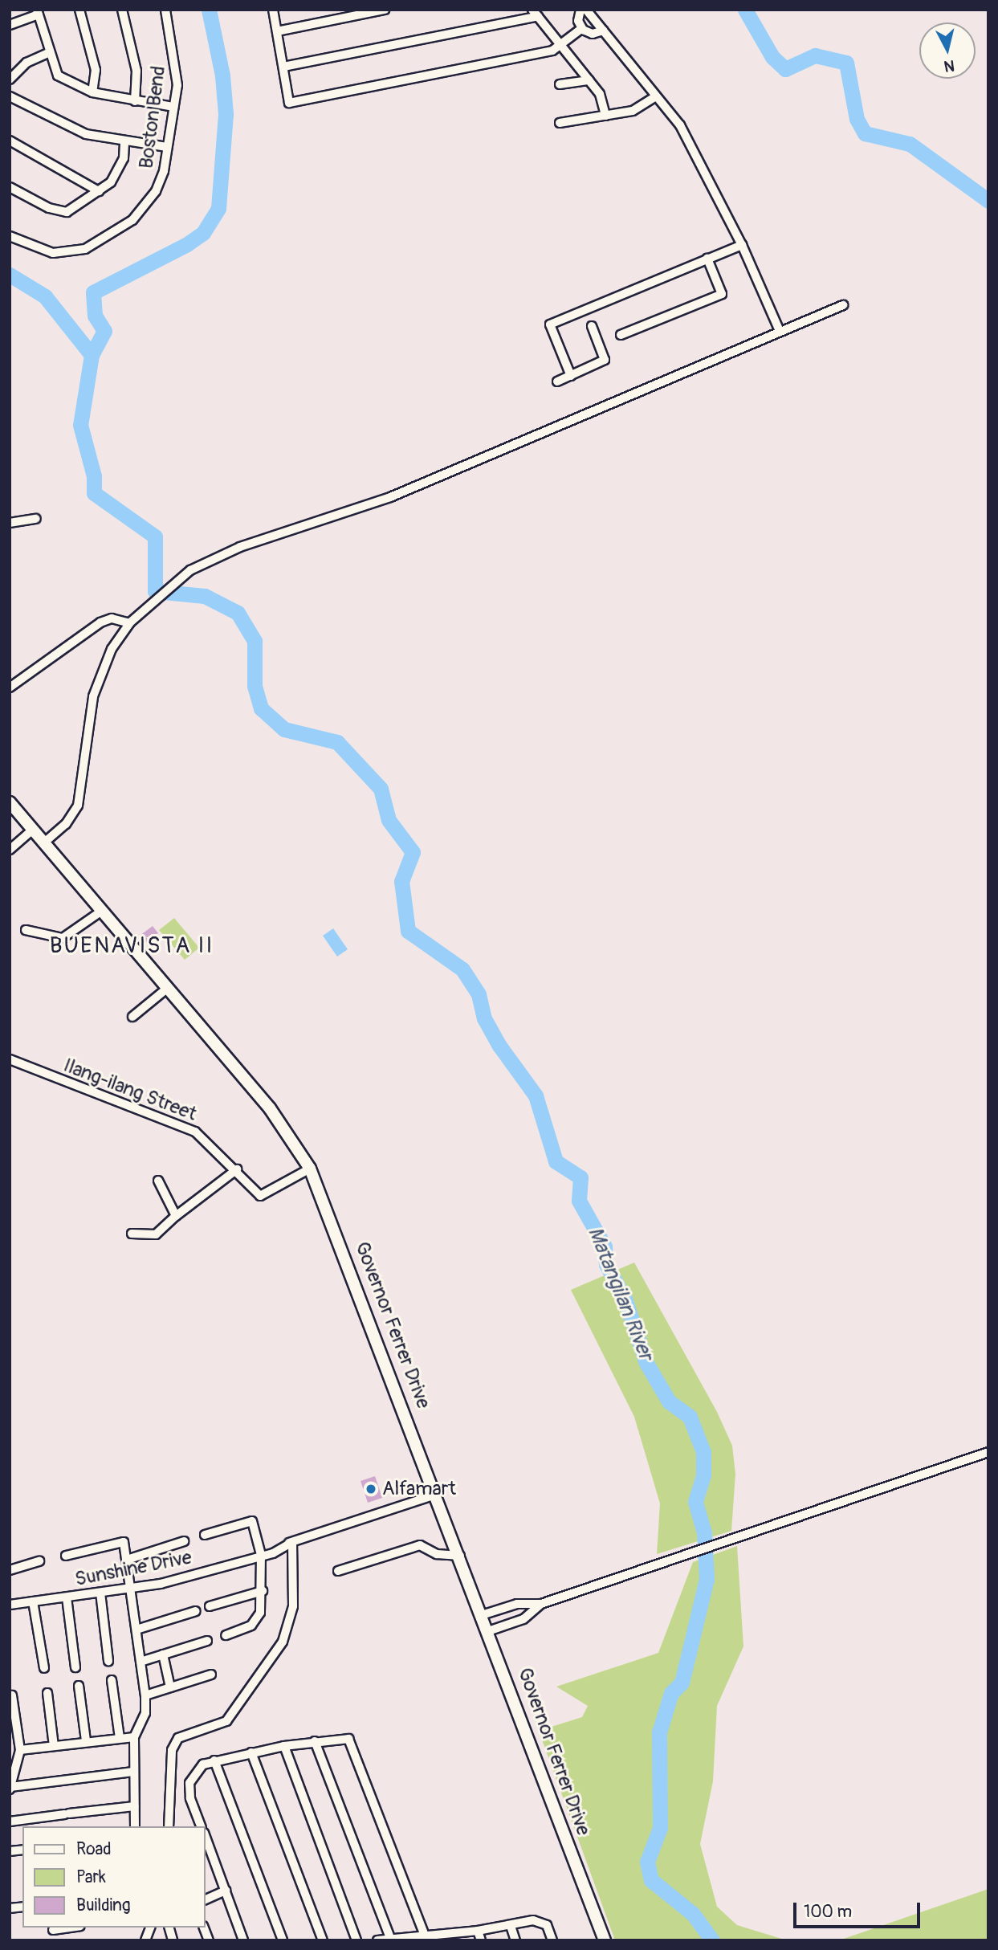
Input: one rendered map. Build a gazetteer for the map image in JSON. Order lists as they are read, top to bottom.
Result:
{
  "streets": {
    "main road": ["Governor Ferrer Drive"],
    "street": ["Boston Bend", "Ilang-ilang Street", "Sunshine Drive"]
  },
  "crossings": [
    ["Ilang-ilang Street", "Governor Ferrer Drive"],
    ["Governor Ferrer Drive", "Sunshine Drive"]
  ],
  "districts": ["BUENAVISTA II"],
  "water": ["Matangilan River"],
  "places": ["Alfamart"],
  "legend": ["Road", "Park", "Building"],
  "scale_bar": "100 m",
  "north": "bottom"
}
